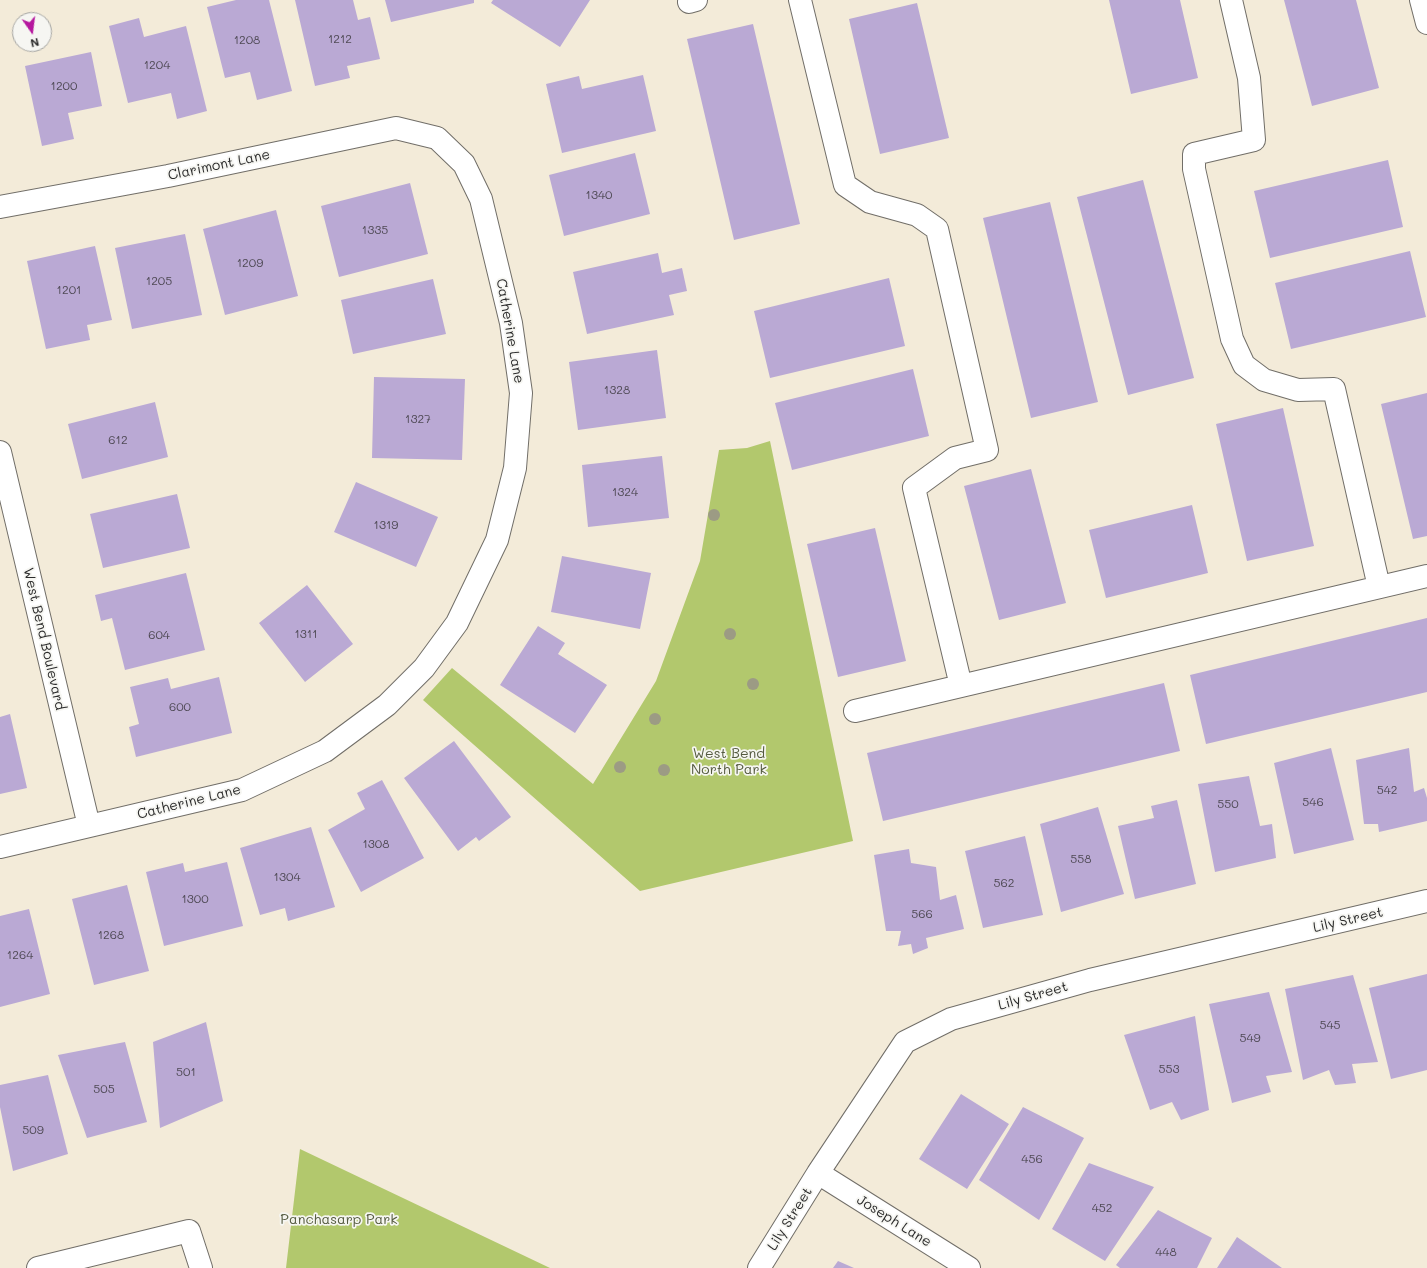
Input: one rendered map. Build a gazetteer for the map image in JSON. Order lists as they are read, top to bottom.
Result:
{
  "streets": {
    "street": [
      "Clarimont Lane",
      "Catherine Lane",
      "West Bend Boulevard",
      "Lily Street",
      "Joseph Lane"
    ]
  },
  "crossings": [
    ["Clarimont Lane", "Catherine Lane"],
    ["Catherine Lane", "West Bend Boulevard"],
    ["Lily Street", "Joseph Lane"]
  ],
  "parks": ["West Bend North Park", "Panchasarp Park"],
  "house_numbers": [
    "1212",
    "1208",
    "1204",
    "1200",
    "1340",
    "1335",
    "1209",
    "1205",
    "1201",
    "1328",
    "1327",
    "612",
    "1324",
    "1319",
    "1311",
    "604",
    "600",
    "542",
    "546",
    "550",
    "1308",
    "558",
    "1304",
    "562",
    "1300",
    "566",
    "1268",
    "1264",
    "545",
    "549",
    "553",
    "501",
    "505",
    "509",
    "456",
    "452",
    "448"
  ],
  "north": "bottom"
}
